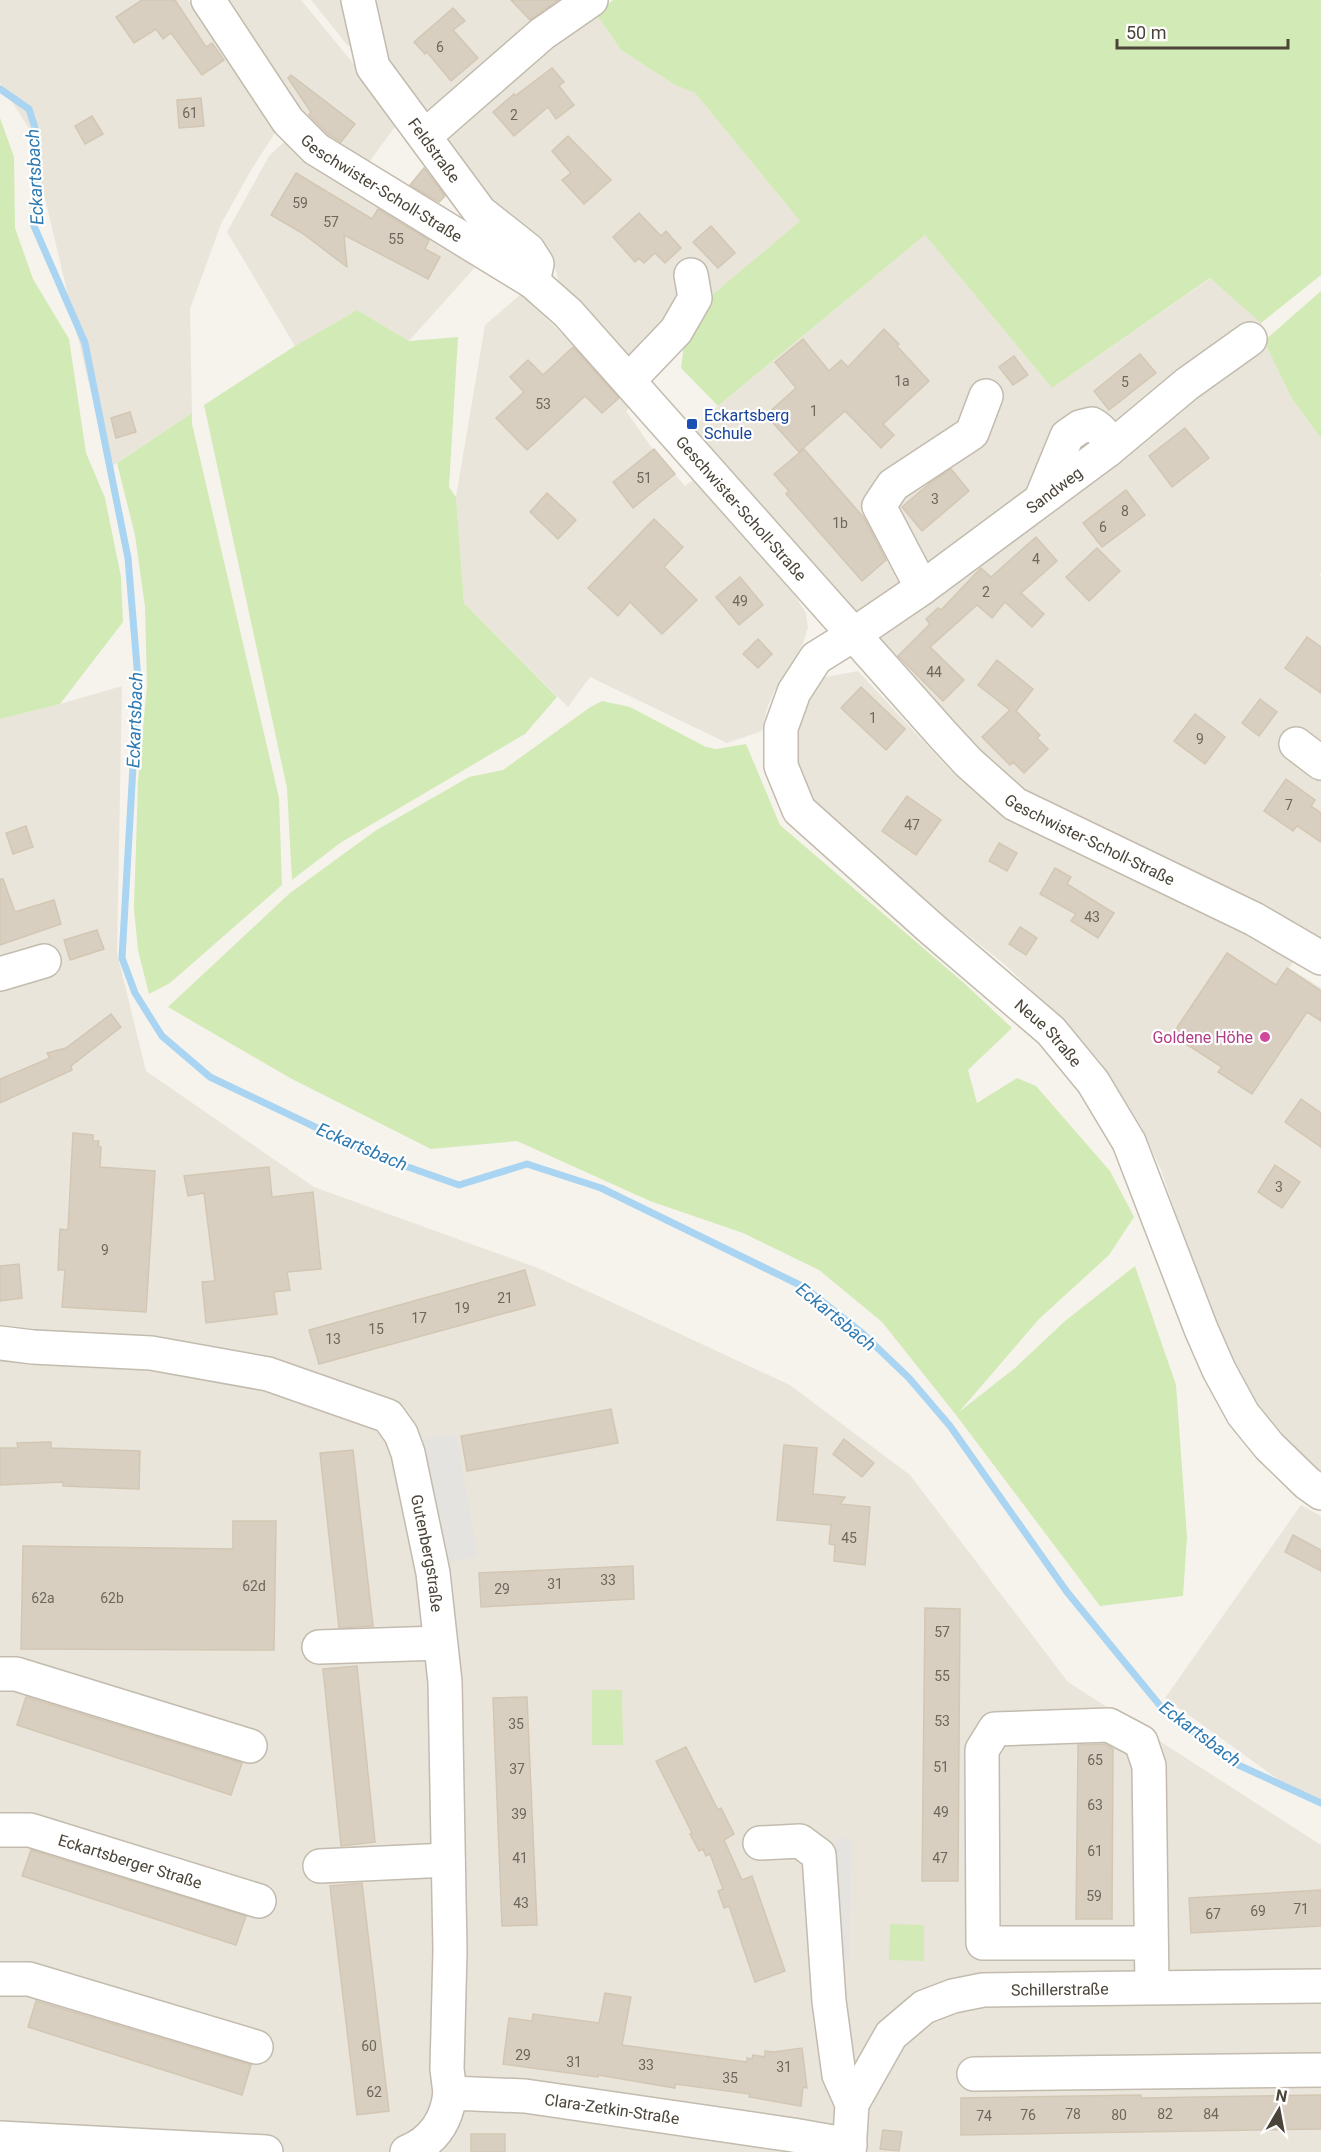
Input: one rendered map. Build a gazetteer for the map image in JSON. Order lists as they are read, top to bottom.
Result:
{
  "streets": {
    "street": [
      "Feldstraße",
      "Geschwister-Scholl-Straße",
      "Sandweg",
      "Neue Straße",
      "Gutenbergstraße",
      "Eckartsberger Straße",
      "Schillerstraße",
      "Clara-Zetkin-Straße"
    ]
  },
  "crossings": [
    ["Feldstraße", "Geschwister-Scholl-Straße"],
    ["Geschwister-Scholl-Straße", "Sandweg"],
    ["Geschwister-Scholl-Straße", "Neue Straße"],
    ["Sandweg", "Neue Straße"],
    ["Gutenbergstraße", "Clara-Zetkin-Straße"],
    ["Schillerstraße", "Clara-Zetkin-Straße"]
  ],
  "water": ["Eckartsbach"],
  "places": {
    "transit": ["Eckartsberg Schule"],
    "other": ["Goldene Höhe"]
  },
  "house_numbers": [
    "6",
    "61",
    "2",
    "59",
    "57",
    "55",
    "1a",
    "5",
    "53",
    "1",
    "51",
    "3",
    "8",
    "1b",
    "6",
    "4",
    "2",
    "49",
    "44",
    "1",
    "9",
    "7",
    "47",
    "43",
    "3",
    "9",
    "21",
    "19",
    "17",
    "15",
    "13",
    "45",
    "33",
    "31",
    "62d",
    "29",
    "62a",
    "62b",
    "57",
    "55",
    "53",
    "35",
    "65",
    "51",
    "37",
    "63",
    "49",
    "39",
    "61",
    "41",
    "47",
    "59",
    "43",
    "71",
    "69",
    "67",
    "60",
    "29",
    "31",
    "33",
    "31",
    "35",
    "62",
    "78",
    "82",
    "84",
    "76",
    "80",
    "74"
  ],
  "scale_bar": "50 m",
  "north": "top"
}
